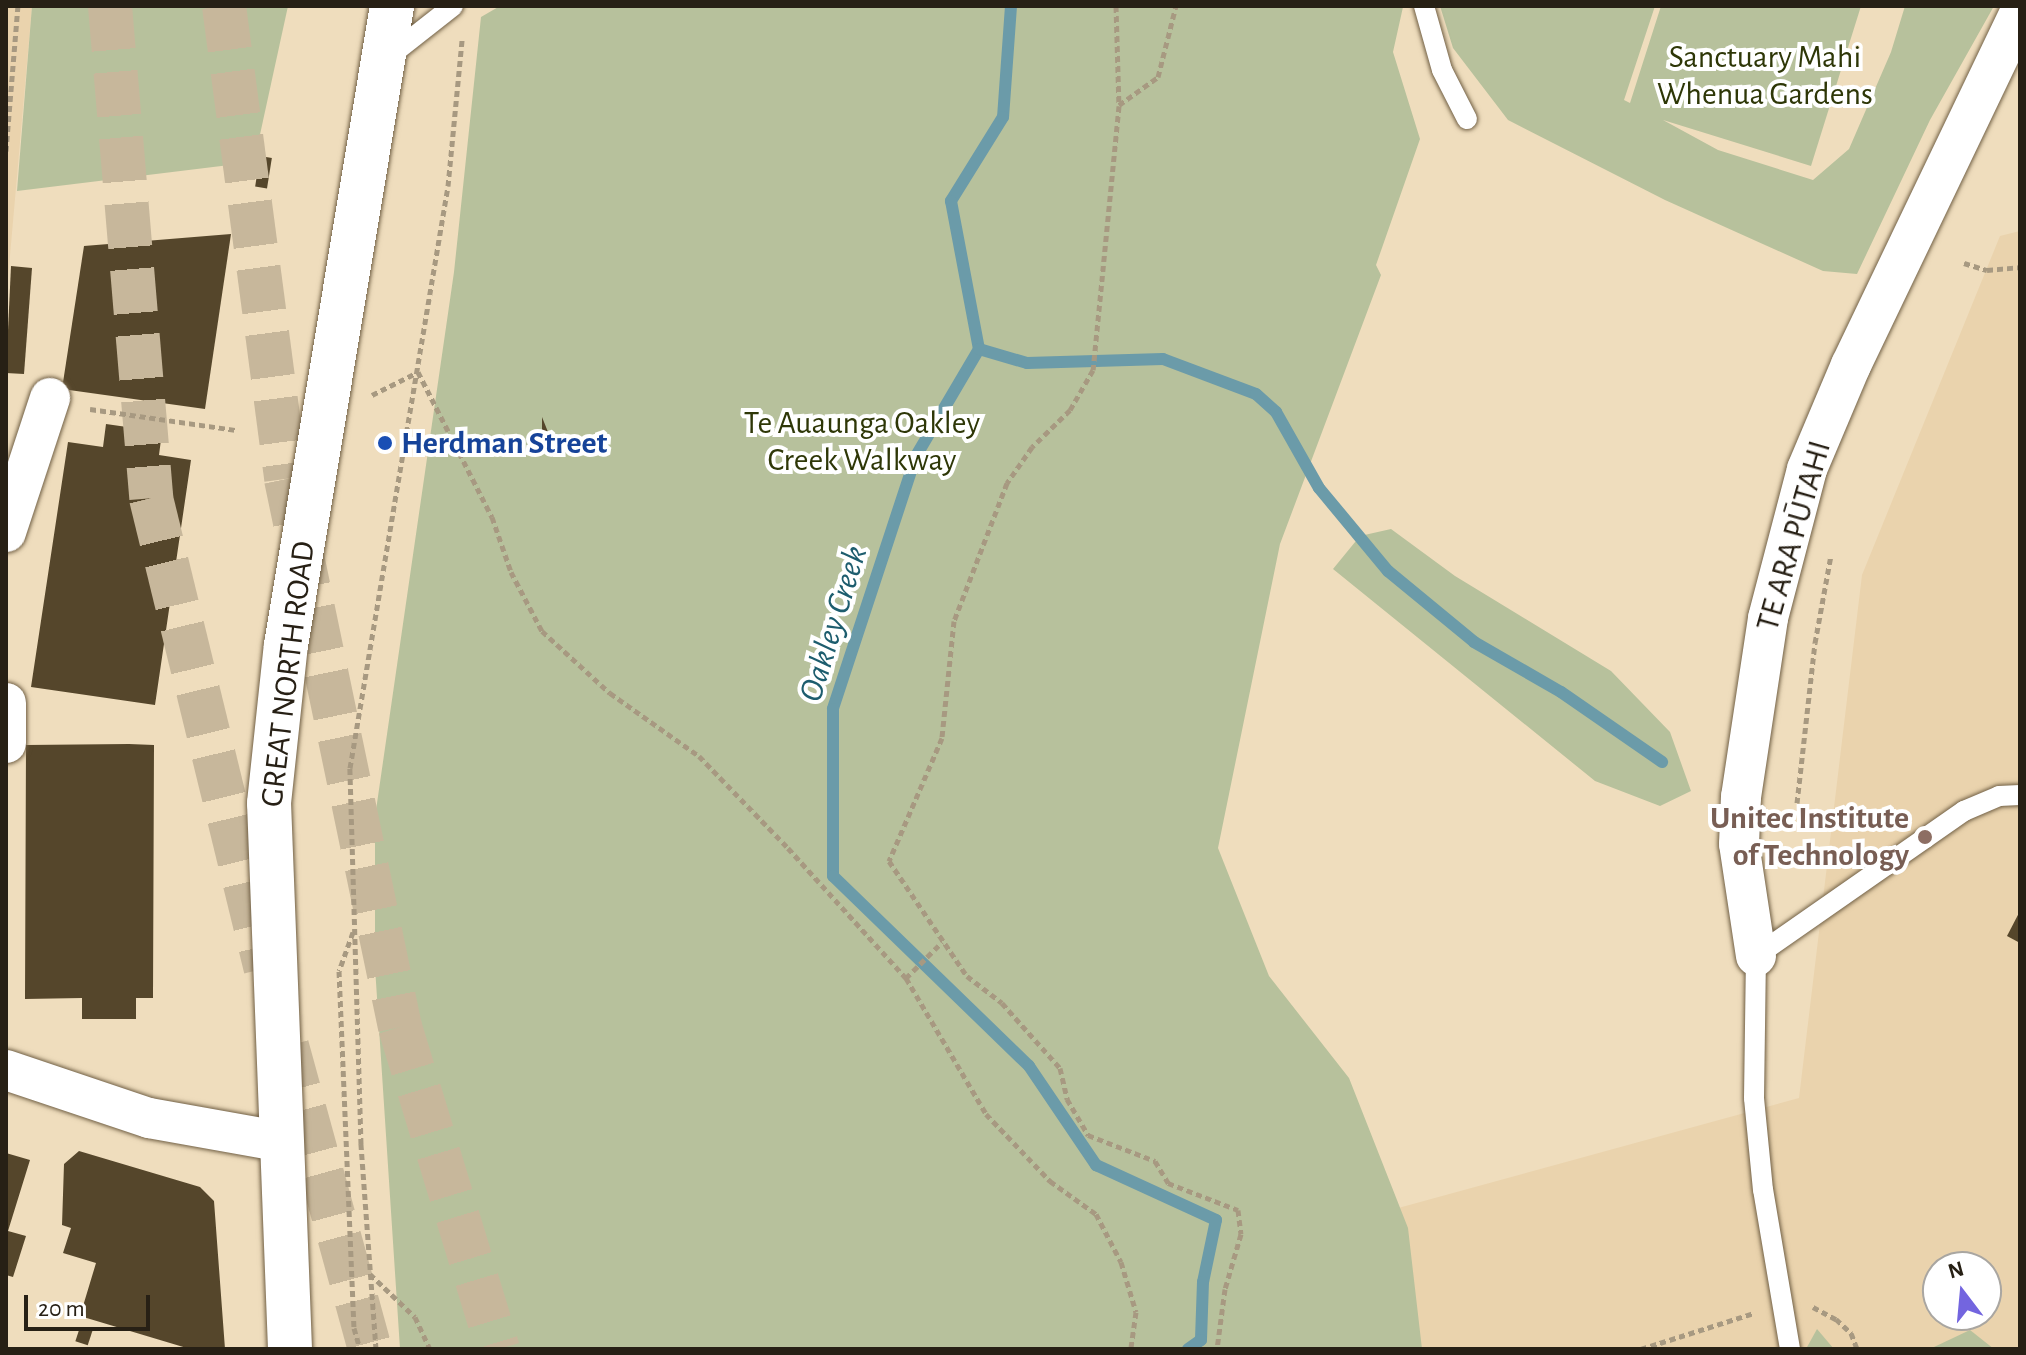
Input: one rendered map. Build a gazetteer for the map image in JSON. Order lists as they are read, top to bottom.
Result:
{
  "streets": {
    "main road": ["GREAT NORTH ROAD"],
    "street": ["TE ARA PŪTAHI"]
  },
  "water": ["Oakley Creek"],
  "parks": ["Sanctuary Mahi Whenua Gardens", "Te Auaunga Oakley Creek Walkway"],
  "places": ["Herdman Street", "Unitec Institute of Technology"],
  "scale_bar": "20 m",
  "north": "top"
}
